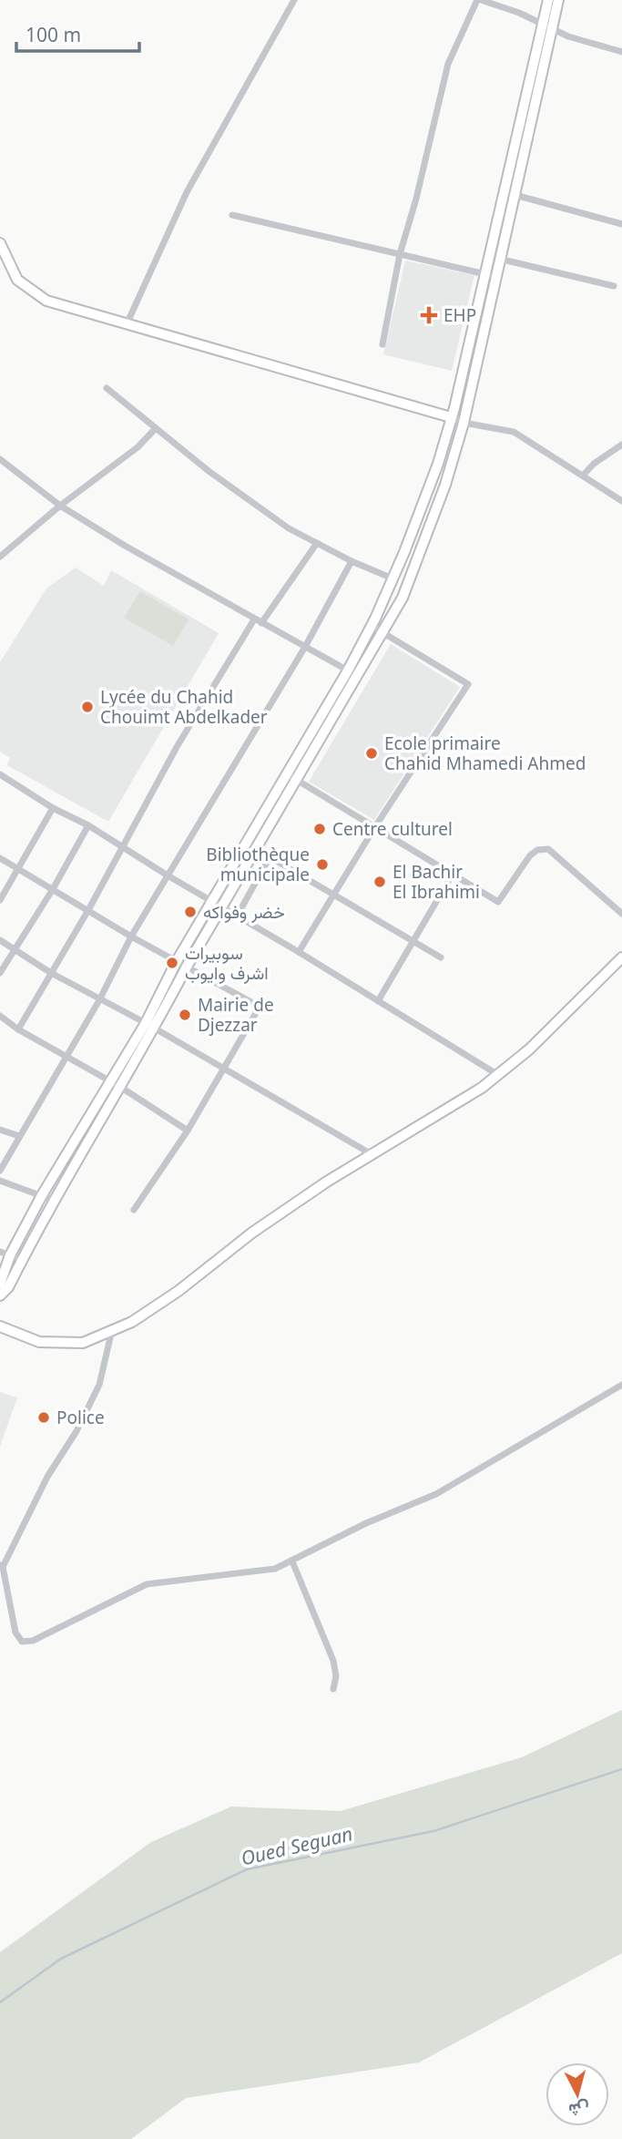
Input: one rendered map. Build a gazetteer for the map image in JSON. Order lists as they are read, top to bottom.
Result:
{
  "water": ["Oued Seguan"],
  "places": {
    "health": ["EHP"],
    "other": [
      "Lycée du Chahid Chouimt Abdelkader",
      "Ecole primaire Chahid Mhamedi Ahmed",
      "Centre culturel",
      "Bibliothèque municipale",
      "El Bachir El Ibrahimi",
      "خضر وفواكه",
      "سوبيرات اشرف وايوب",
      "Mairie de Djezzar",
      "Police"
    ]
  },
  "scale_bar": "100 m",
  "north": "bottom"
}
